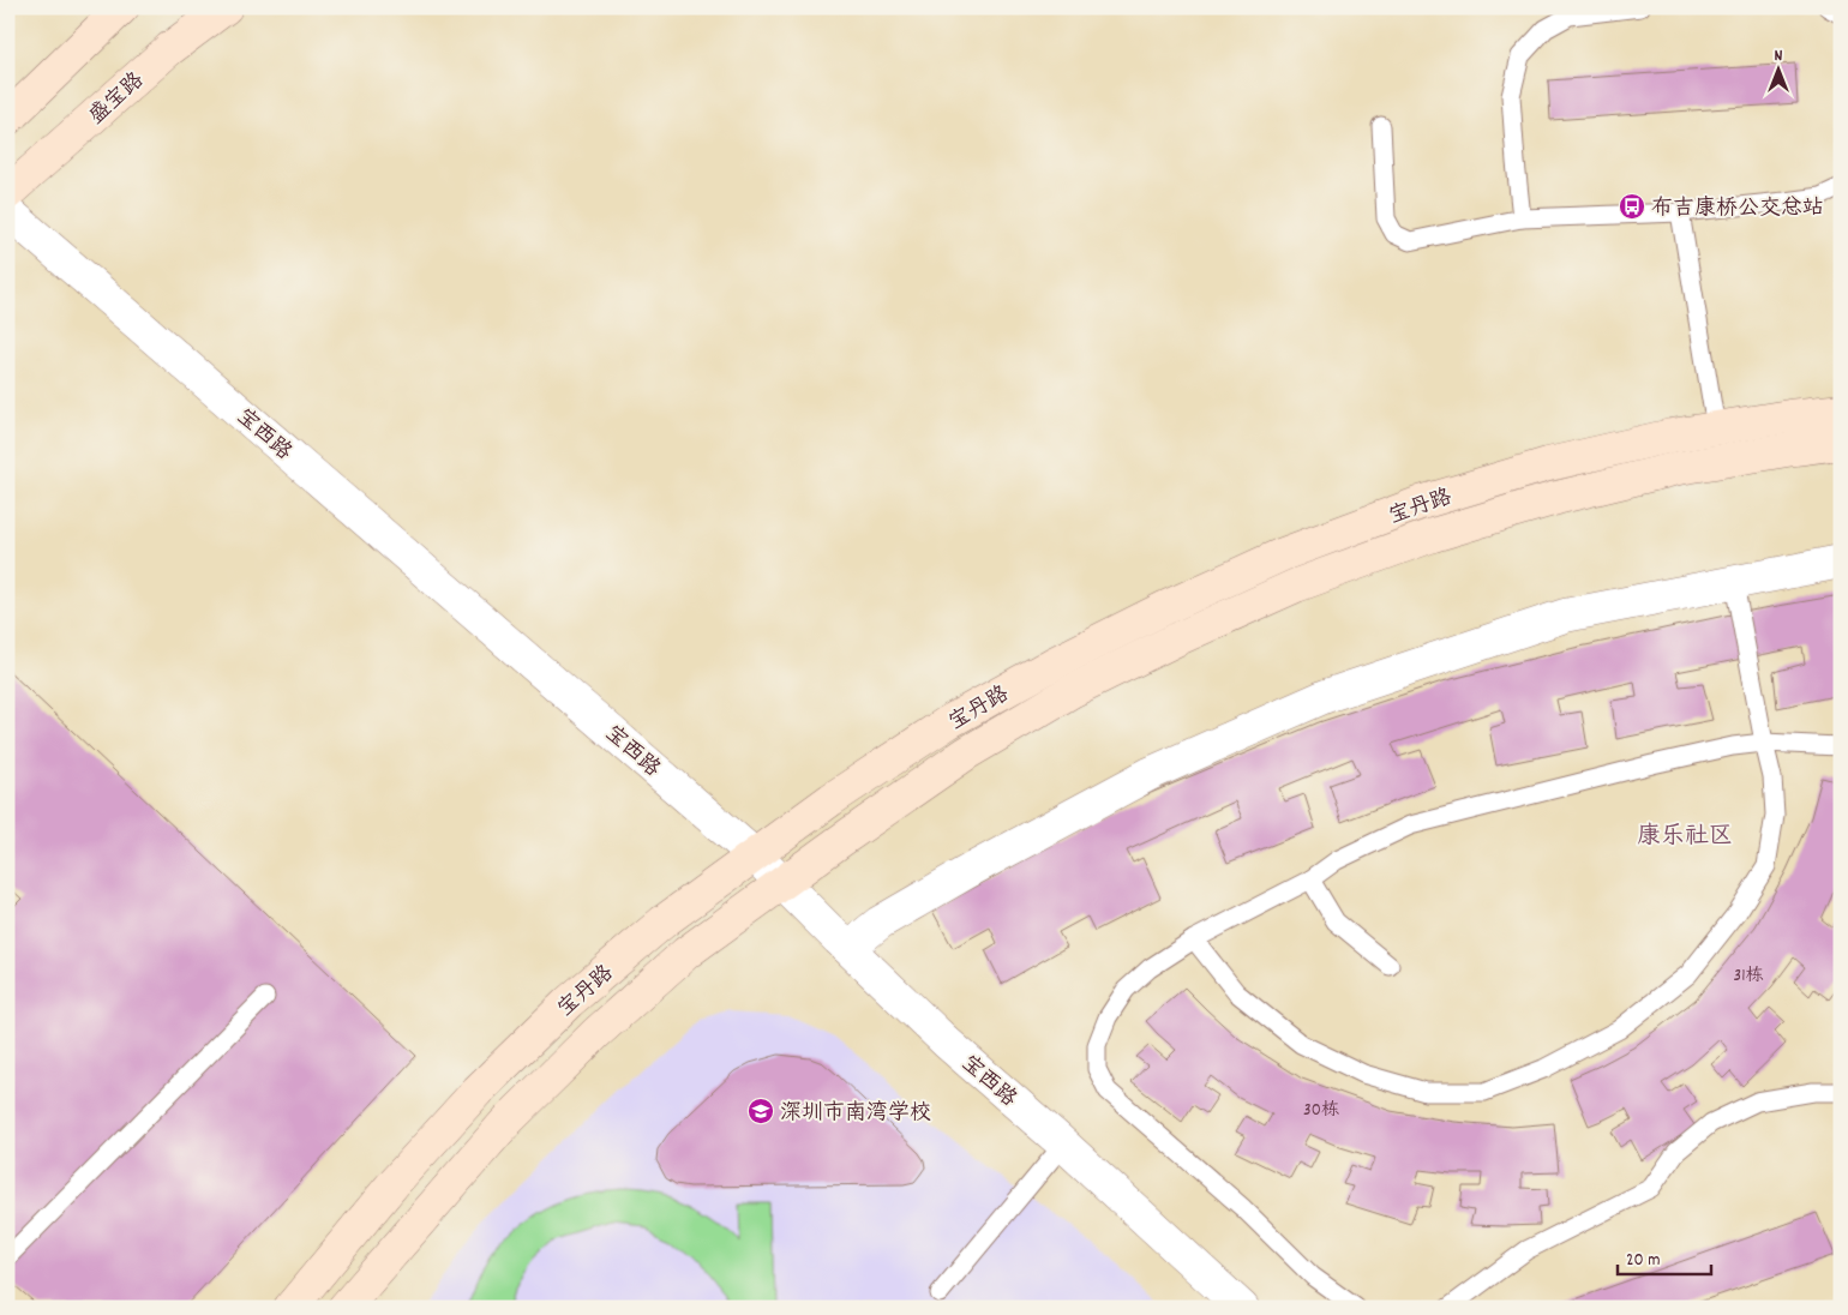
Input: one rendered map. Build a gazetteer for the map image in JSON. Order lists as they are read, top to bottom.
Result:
{
  "streets": {
    "street": ["盛宝路", "宝西路", "宝丹路"]
  },
  "crossings": [
    ["宝西路", "宝丹路"]
  ],
  "districts": ["康乐社区"],
  "places": {
    "bus stop": ["布吉康桥公交总站"],
    "school or university": ["深圳市南湾学校"]
  },
  "house_numbers": ["31栋", "30栋"],
  "scale_bar": "20 m",
  "north": "top"
}
